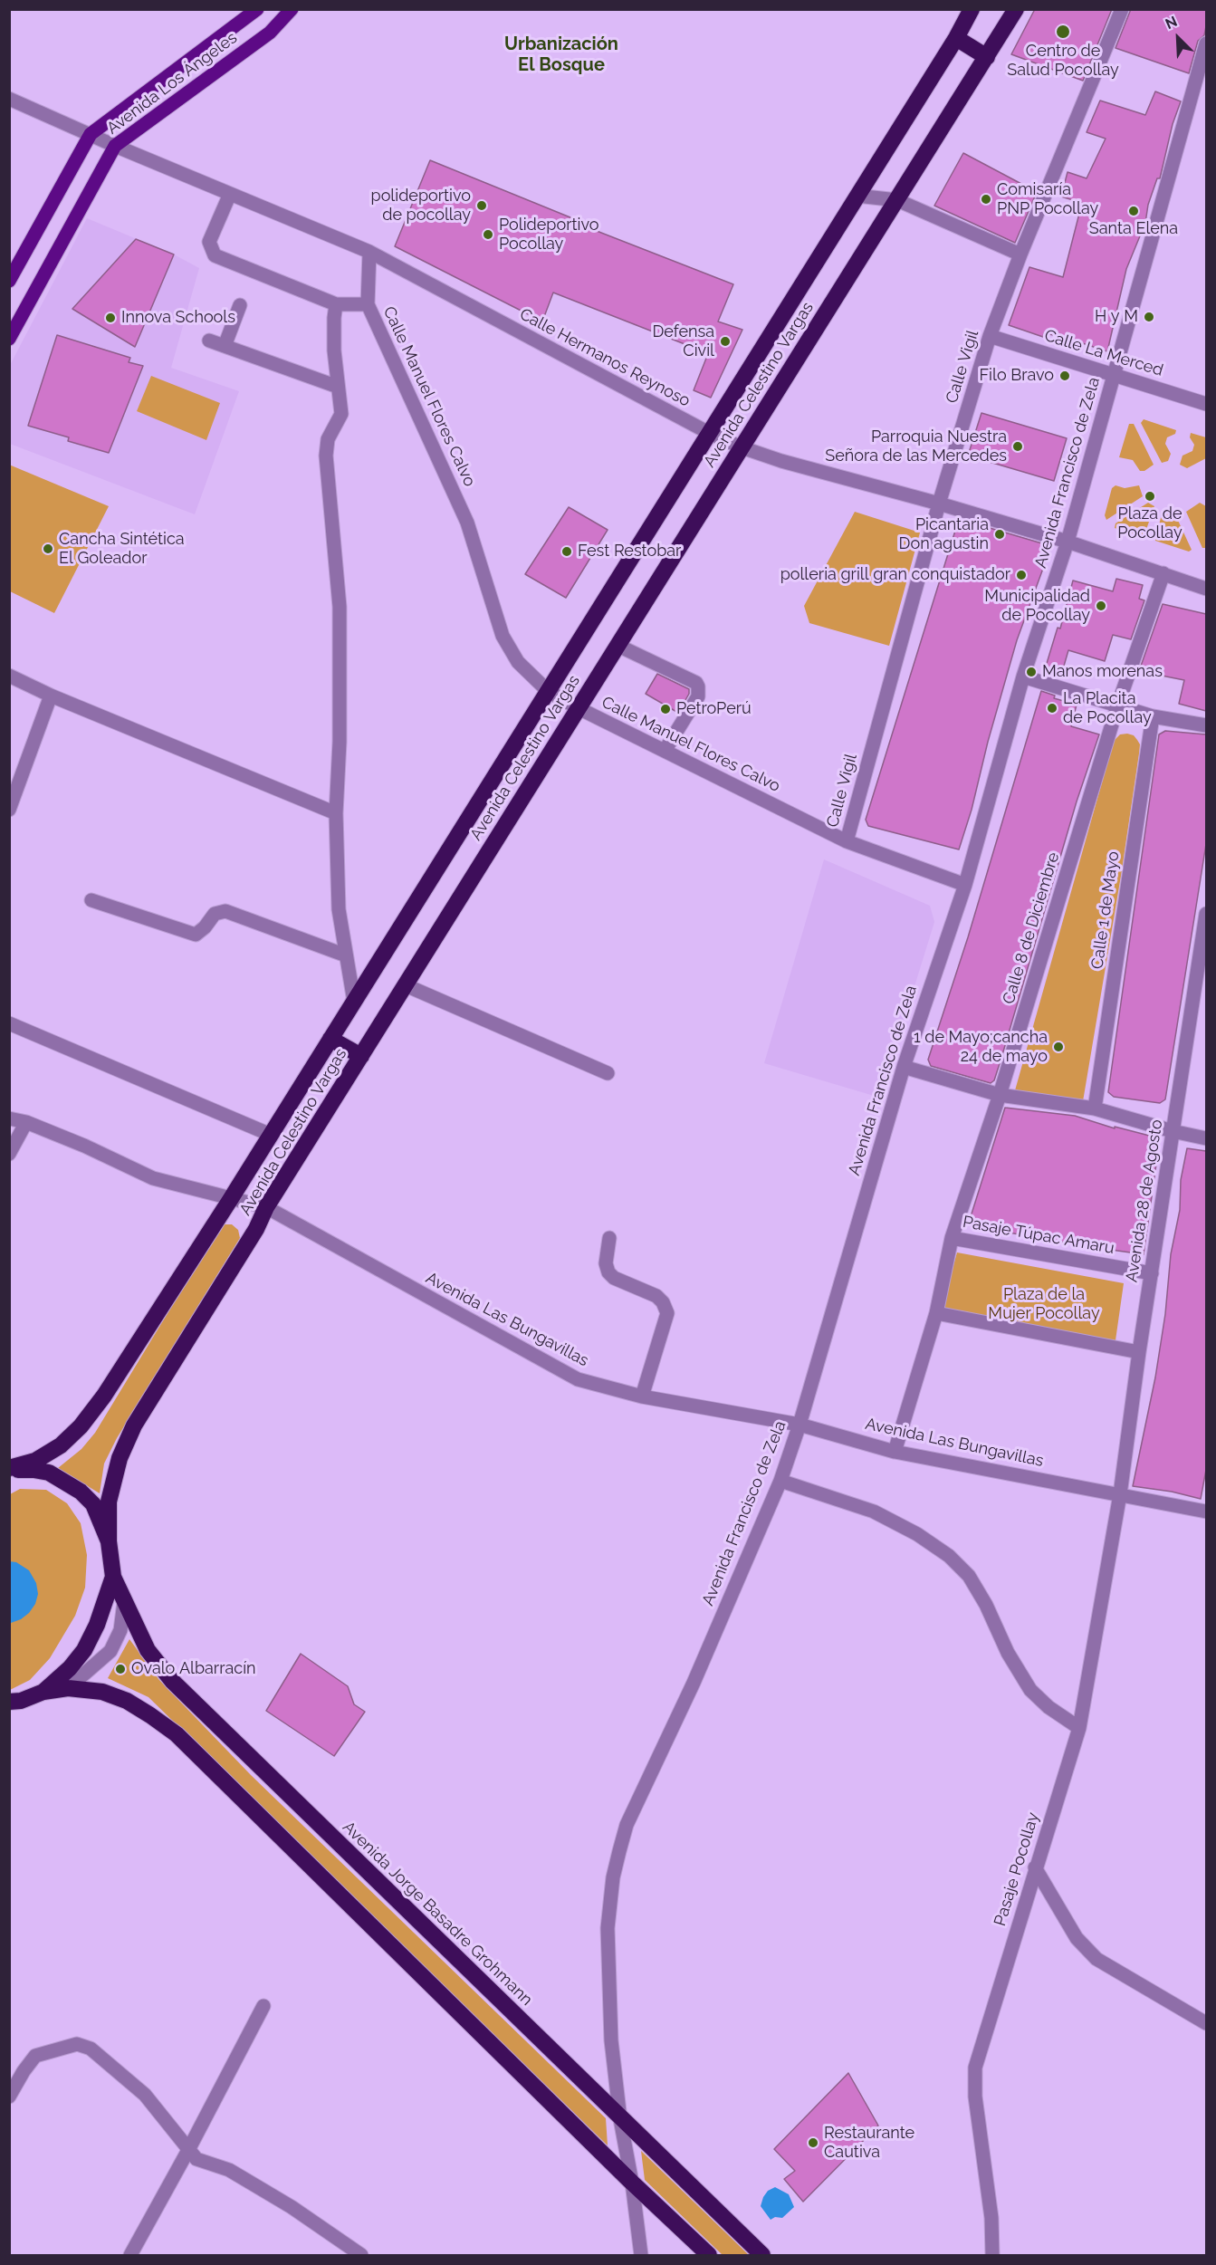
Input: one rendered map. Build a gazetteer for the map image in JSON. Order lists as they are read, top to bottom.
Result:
{
  "streets": {
    "highway": ["Avenida Celestino Vargas", "Avenida Jorge Basadre Grohmann"],
    "main road": ["Avenida Los Ángeles"],
    "street": [
      "Calle La Merced",
      "Calle Hermanos Reynoso",
      "Calle Vigil",
      "Calle Manuel Flores Calvo",
      "Avenida Francisco de Zela",
      "Calle 1 de Mayo",
      "Calle 8 de Diciembre",
      "Avenida 28 de Agosto",
      "Pasaje Túpac Amaru",
      "Avenida Las Bungavillas",
      "Pasaje Pocollay"
    ]
  },
  "crossings": [
    ["Avenida Los Ángeles", "Calle Hermanos Reynoso"],
    ["Calle La Merced", "Calle Vigil"],
    ["Calle La Merced", "Avenida Francisco de Zela"],
    ["Calle Hermanos Reynoso", "Calle Vigil"],
    ["Calle Hermanos Reynoso", "Avenida Celestino Vargas"],
    ["Calle Hermanos Reynoso", "Calle Manuel Flores Calvo"],
    ["Calle Hermanos Reynoso", "Avenida Francisco de Zela"],
    ["Calle Hermanos Reynoso", "Calle 8 de Diciembre"],
    ["Calle Vigil", "Calle Manuel Flores Calvo"],
    ["Avenida Celestino Vargas", "Calle Manuel Flores Calvo"],
    ["Avenida Celestino Vargas", "Avenida Las Bungavillas"],
    ["Avenida Celestino Vargas", "Avenida Jorge Basadre Grohmann"],
    ["Calle Manuel Flores Calvo", "Avenida Francisco de Zela"],
    ["Avenida Francisco de Zela", "Avenida Las Bungavillas"],
    ["Avenida Francisco de Zela", "Avenida Jorge Basadre Grohmann"],
    ["Calle 8 de Diciembre", "Pasaje Túpac Amaru"],
    ["Calle 8 de Diciembre", "Avenida Las Bungavillas"],
    ["Avenida 28 de Agosto", "Pasaje Túpac Amaru"],
    ["Avenida 28 de Agosto", "Avenida Las Bungavillas"],
    ["Avenida 28 de Agosto", "Pasaje Pocollay"],
    ["Avenida Las Bungavillas", "Pasaje Pocollay"]
  ],
  "districts": ["Urbanización El Bosque"],
  "parks": ["Plaza de la Mujer Pocollay"],
  "places": [
    "Centro de Salud Pocollay",
    "Comisaría PNP Pocollay",
    "polideportivo de pocollay",
    "Santa Elena",
    "Polideportivo Pocollay",
    "H y M",
    "Innova Schools",
    "Defensa Civil",
    "Filo Bravo",
    "Parroquia Nuestra Señora de las Mercedes",
    "Plaza de Pocollay",
    "Picantaria Don agustin",
    "Cancha Sintética El Goleador",
    "Fest Restobar",
    "polleria grill gran conquistador",
    "Municipalidad de Pocollay",
    "Manos morenas",
    "La Placita de Pocollay",
    "PetroPerú",
    "1 de Mayo;cancha 24 de mayo",
    "Ovalo Albarracín",
    "Restaurante Cautiva"
  ],
  "north": "top left"
}
